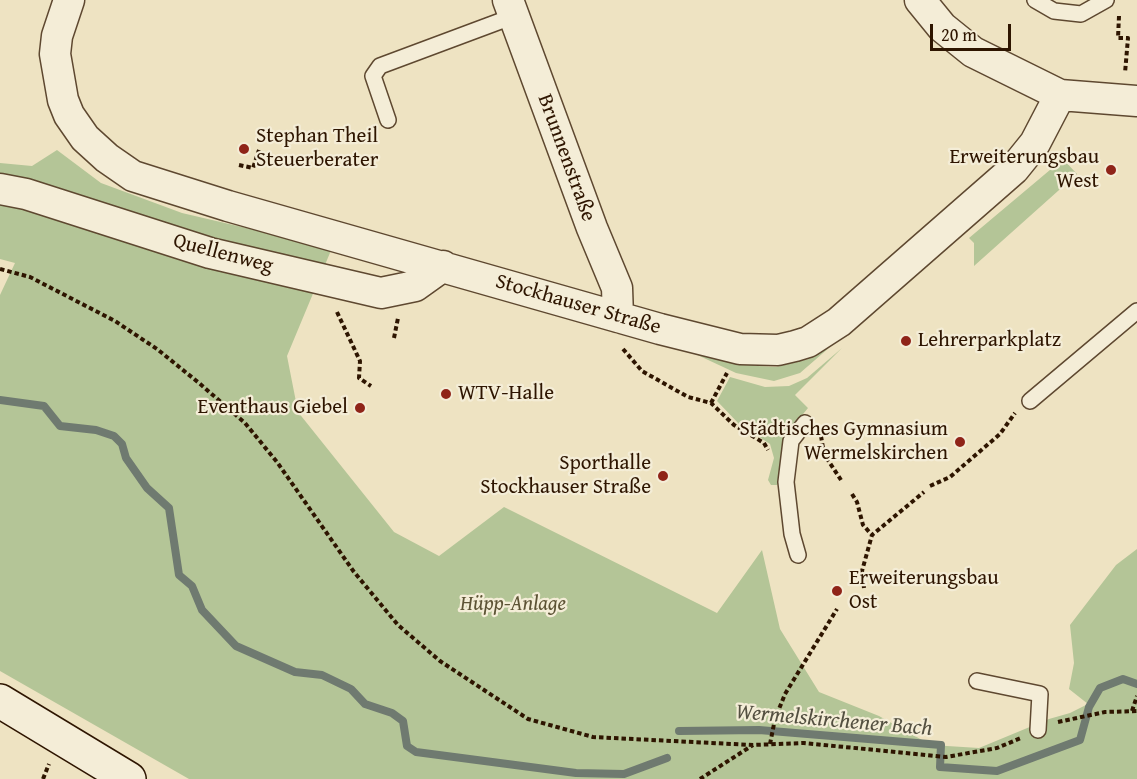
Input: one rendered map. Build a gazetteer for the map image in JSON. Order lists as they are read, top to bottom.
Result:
{
  "streets": {
    "street": ["Brunnenstraße", "Quellenweg", "Stockhauser Straße"]
  },
  "crossings": [
    ["Brunnenstraße", "Stockhauser Straße"],
    ["Quellenweg", "Stockhauser Straße"]
  ],
  "water": ["Wermelskirchener Bach"],
  "parks": ["Hüpp-Anlage"],
  "places": [
    "Stephan Theil Steuerberater",
    "Erweiterungsbau West",
    "Lehrerparkplatz",
    "WTV-Halle",
    "Eventhaus Giebel",
    "Städtisches Gymnasium Wermelskirchen",
    "Sporthalle Stockhauser Straße",
    "Erweiterungsbau Ost"
  ],
  "scale_bar": "20 m"
}
